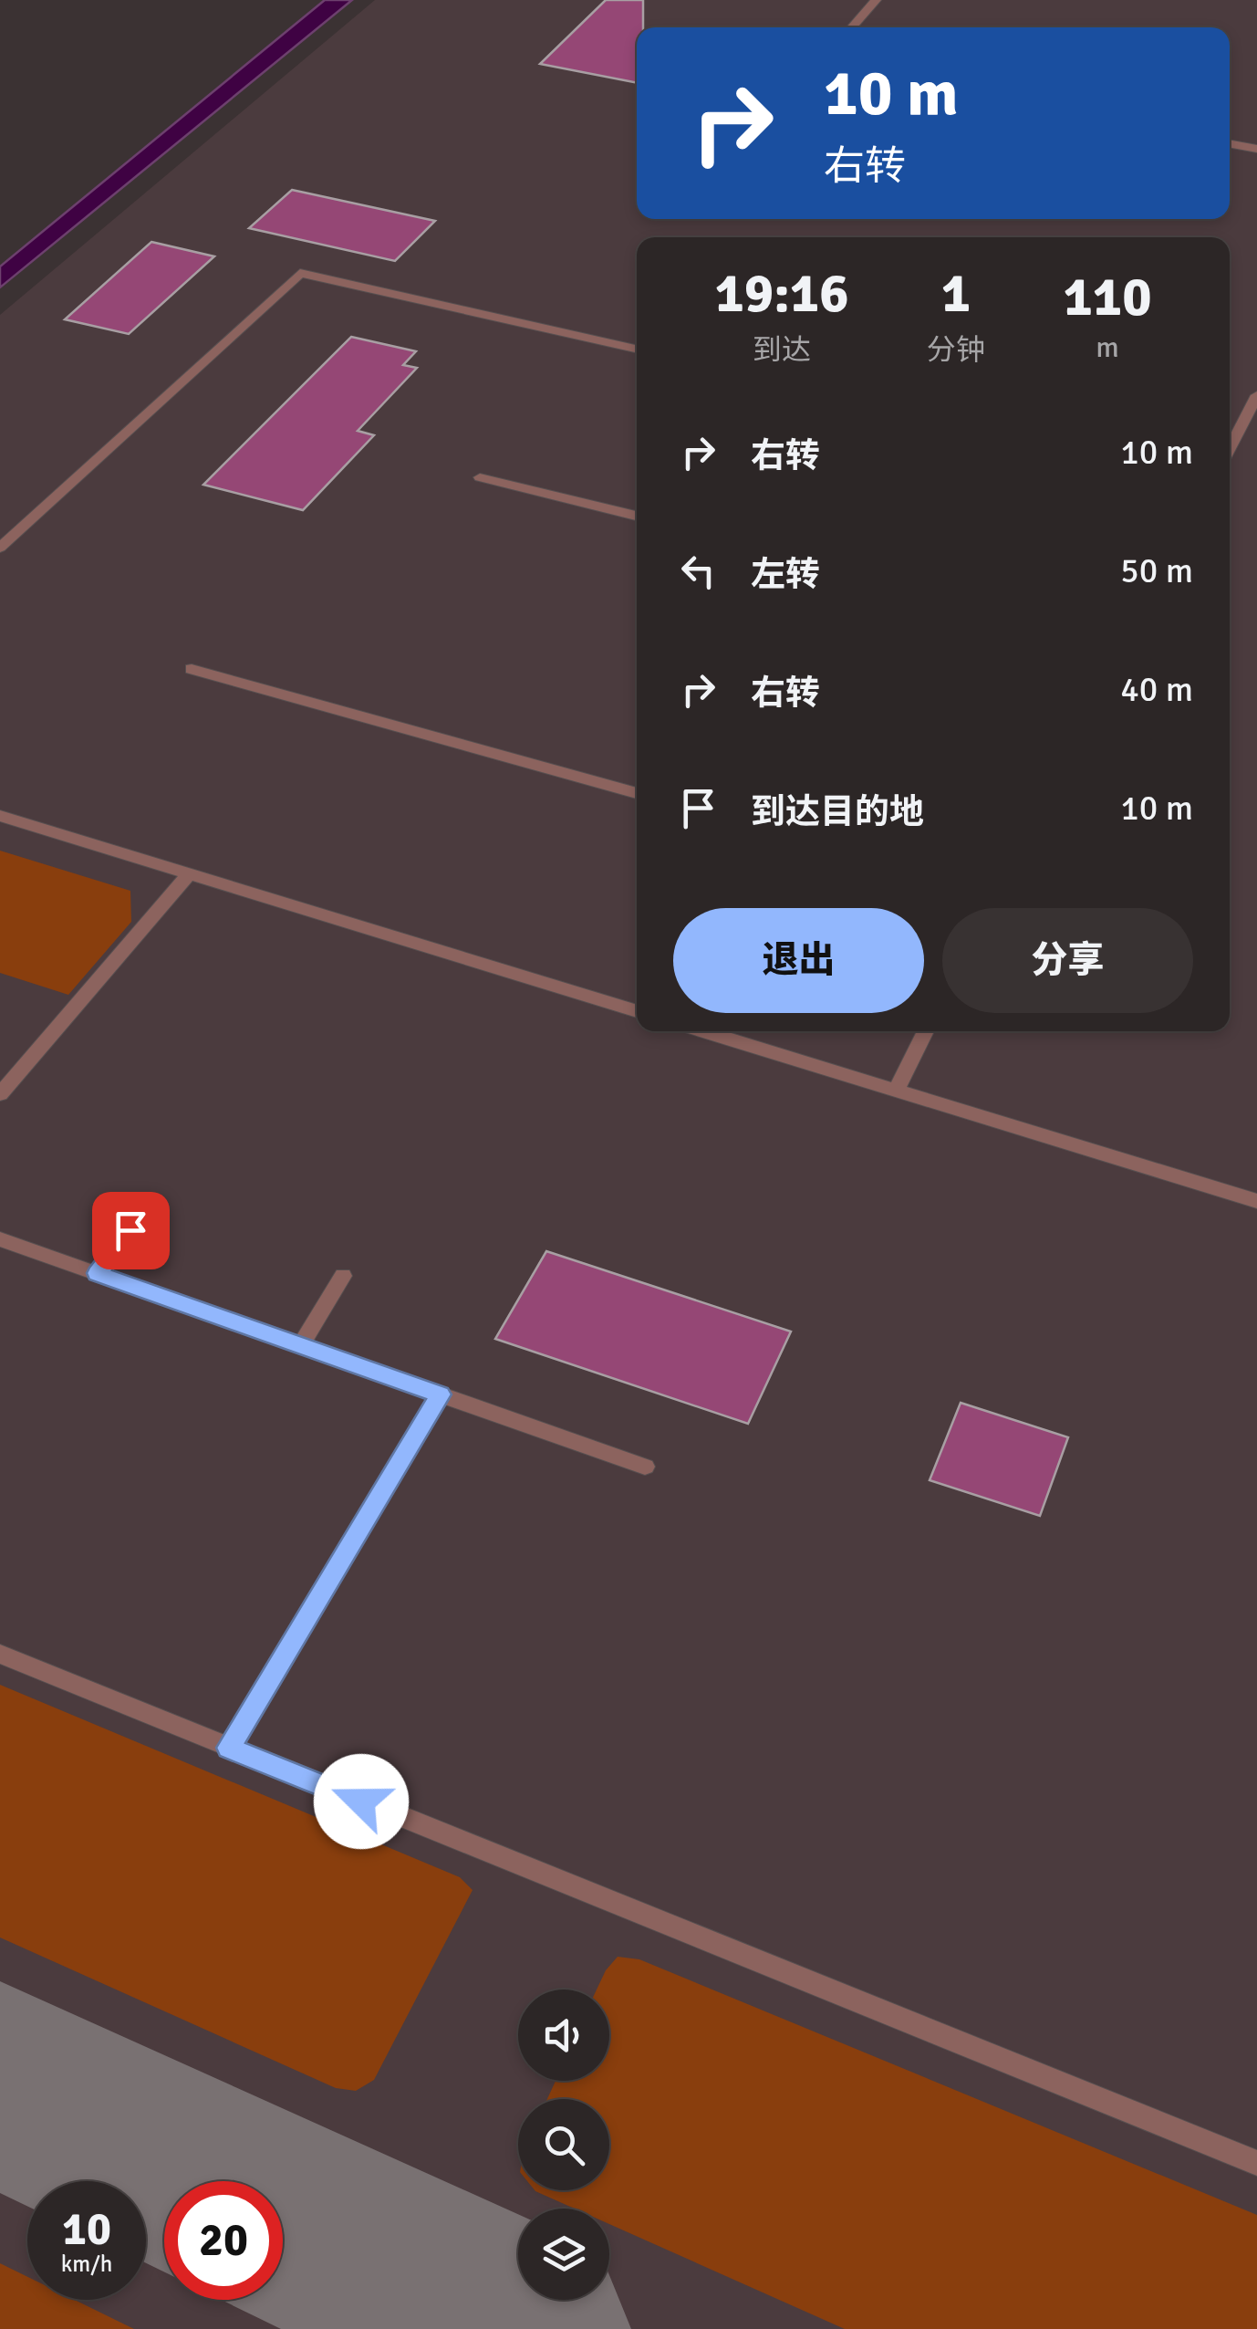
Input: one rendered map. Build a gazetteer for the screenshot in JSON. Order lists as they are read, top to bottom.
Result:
{
  "page": {
    "turn": ["10 m", "右转"],
    "eta": [
      "19:16",
      "到达",
      "1",
      "分钟",
      "110",
      "m"
    ],
    "list": [
      {
        "name": "右转",
        "value": "10 m"
      },
      {
        "name": "左转",
        "value": "50 m"
      },
      {
        "name": "右转",
        "value": "40 m"
      },
      {
        "name": "到达目的地",
        "value": "10 m"
      }
    ],
    "buttons": ["退出", "分享"],
    "speed": "10 km/h",
    "limit": "20"
  }
}
